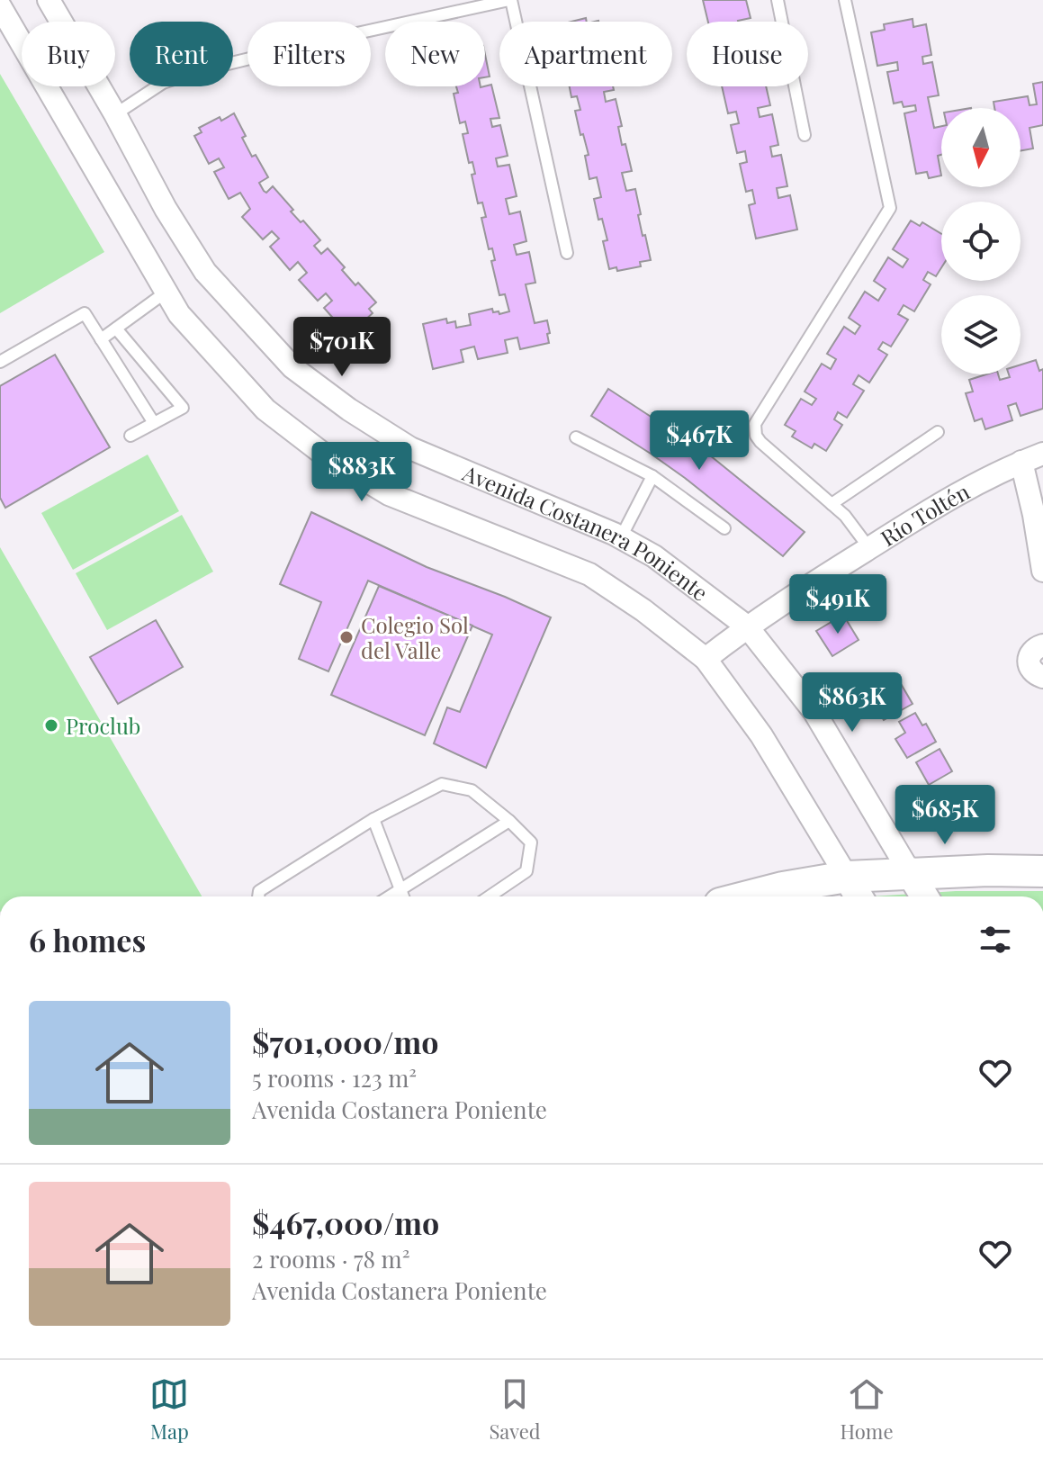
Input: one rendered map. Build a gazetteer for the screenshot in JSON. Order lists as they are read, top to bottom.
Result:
{
  "streets": {
    "street": ["Río Toltén", "Avenida Costanera Poniente"]
  },
  "crossings": [
    ["Río Toltén", "Avenida Costanera Poniente"]
  ],
  "places": ["Colegio Sol del Valle", "Proclub"],
  "north": "bottom",
  "page": {
    "chip": [
      "Buy",
      "Rent",
      "Filters",
      "New",
      "Apartment",
      "House"
    ],
    "price": [
      "$701K",
      "$467K",
      "$883K",
      "$491K",
      "$863K",
      "$685K"
    ],
    "heading": "6 homes",
    "list": [
      {
        "name": "$701,000/mo",
        "note": "5 rooms · 123 m² · Avenida Costanera Poniente"
      },
      {
        "name": "$467,000/mo",
        "note": "2 rooms · 78 m² · Avenida Costanera Poniente"
      }
    ],
    "tabs": ["Map", "Saved", "Home"]
  }
}
